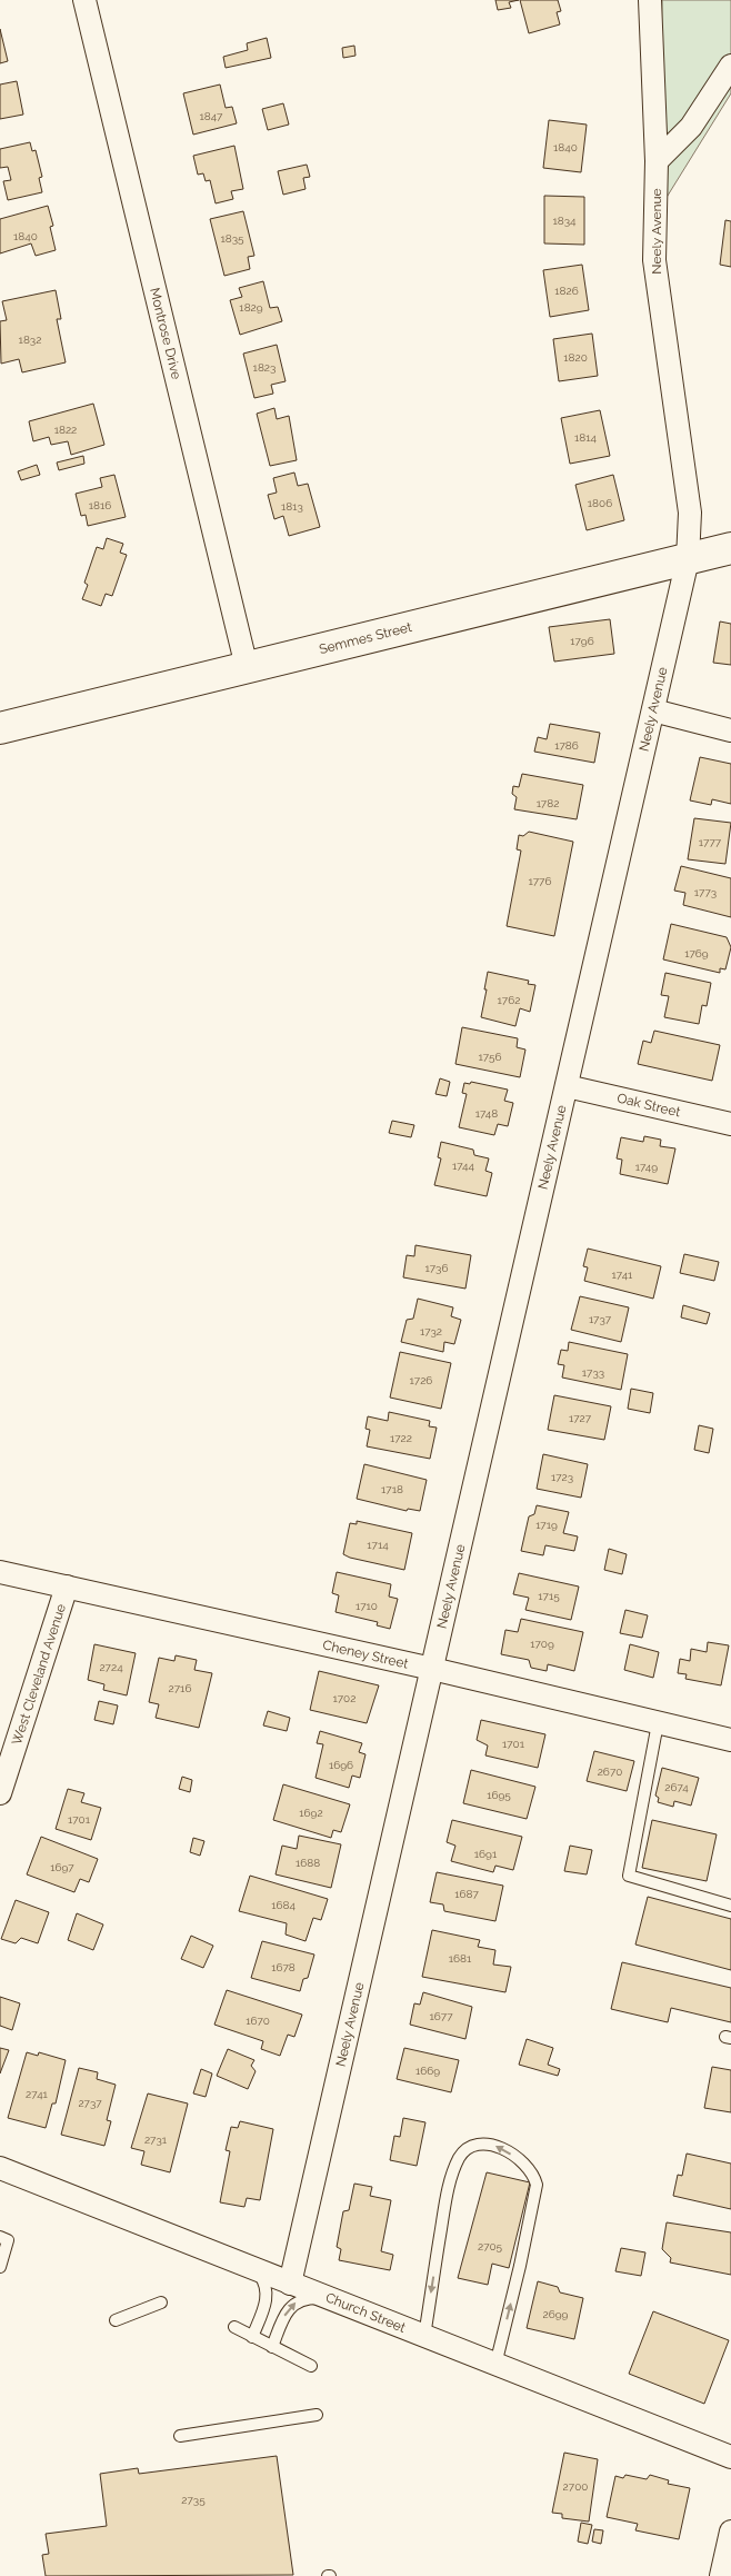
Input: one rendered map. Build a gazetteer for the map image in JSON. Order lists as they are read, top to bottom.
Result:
{
  "streets": {
    "street": [
      "Neely Avenue",
      "Montrose Drive",
      "Semmes Street",
      "Oak Street",
      "Cheney Street",
      "West Cleveland Avenue",
      "Church Street"
    ]
  },
  "crossings": [
    ["Neely Avenue", "Semmes Street"],
    ["Neely Avenue", "Oak Street"],
    ["Neely Avenue", "Cheney Street"],
    ["Neely Avenue", "Church Street"],
    ["Montrose Drive", "Semmes Street"],
    ["Cheney Street", "West Cleveland Avenue"]
  ],
  "house_numbers": [
    "1847",
    "1840",
    "1834",
    "1840",
    "1835",
    "1826",
    "1829",
    "1832",
    "1820",
    "1823",
    "1822",
    "1814",
    "1806",
    "1816",
    "1813",
    "1796",
    "1786",
    "1782",
    "1777",
    "1776",
    "1773",
    "1769",
    "1762",
    "1756",
    "1748",
    "1744",
    "1749",
    "1736",
    "1741",
    "1737",
    "1732",
    "1733",
    "1726",
    "1727",
    "1722",
    "1723",
    "1718",
    "1719",
    "1714",
    "1715",
    "1710",
    "1709",
    "2724",
    "2716",
    "1702",
    "1701",
    "1696",
    "2670",
    "2674",
    "1695",
    "1692",
    "1701",
    "1691",
    "1688",
    "1697",
    "1687",
    "1684",
    "1681",
    "1678",
    "1677",
    "1670",
    "1669",
    "2741",
    "2737",
    "2731",
    "2705",
    "2699",
    "2700",
    "2735"
  ]
}
